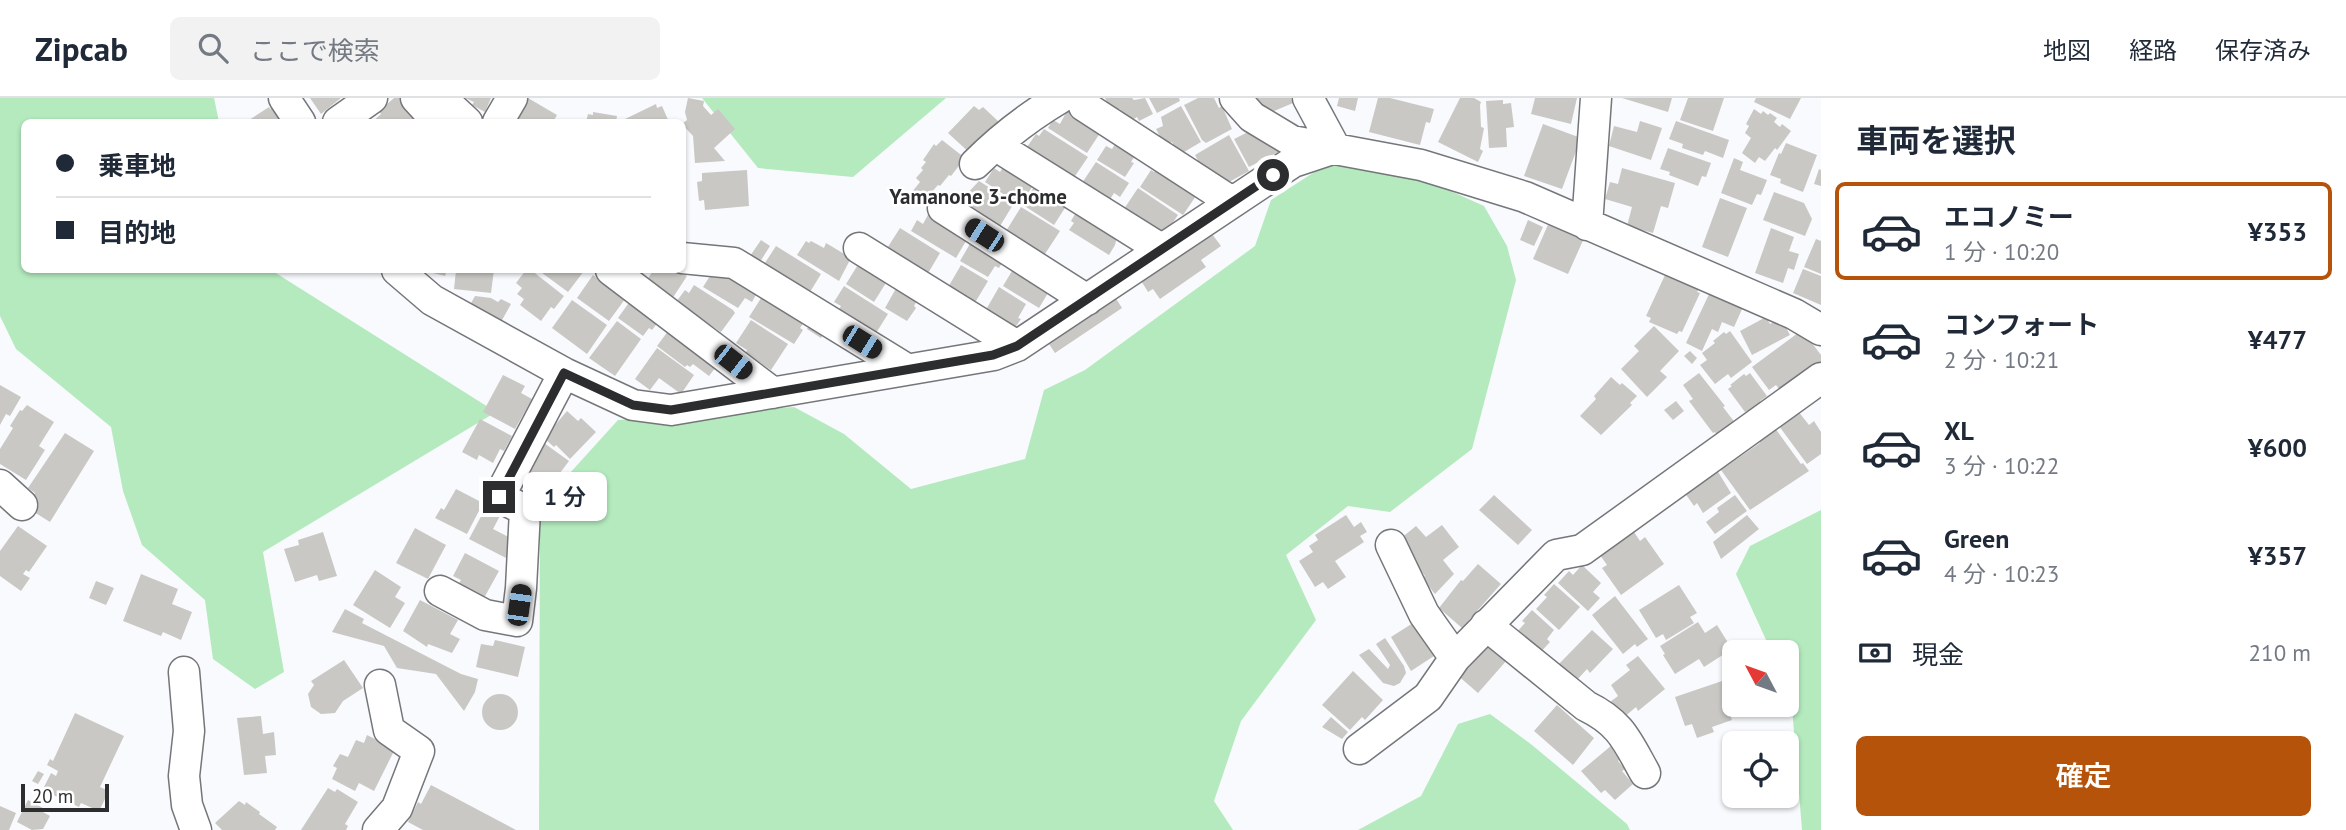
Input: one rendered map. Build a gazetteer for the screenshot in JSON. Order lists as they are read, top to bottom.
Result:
{
  "districts": ["Yamanone 3-chome"],
  "scale_bar": "20 m",
  "north": "top left",
  "page": {
    "header": "Zipcab",
    "search": "ここで検索",
    "nav": ["地図", "経路", "保存済み"],
    "heading": "車両を選択",
    "banner": ["乗車地", "目的地"],
    "list": [
      {
        "name": "エコノミー",
        "note": "1 分 · 10:20",
        "value": "¥353"
      },
      {
        "name": "コンフォート",
        "note": "2 分 · 10:21",
        "value": "¥477"
      },
      {
        "name": "XL",
        "note": "3 分 · 10:22",
        "value": "¥600"
      },
      {
        "name": "Green",
        "note": "4 分 · 10:23",
        "value": "¥357"
      }
    ],
    "bubble": "1 分",
    "pay": ["現金", "210 m"],
    "buttons": "確定",
    "scale": "20 m"
  }
}
